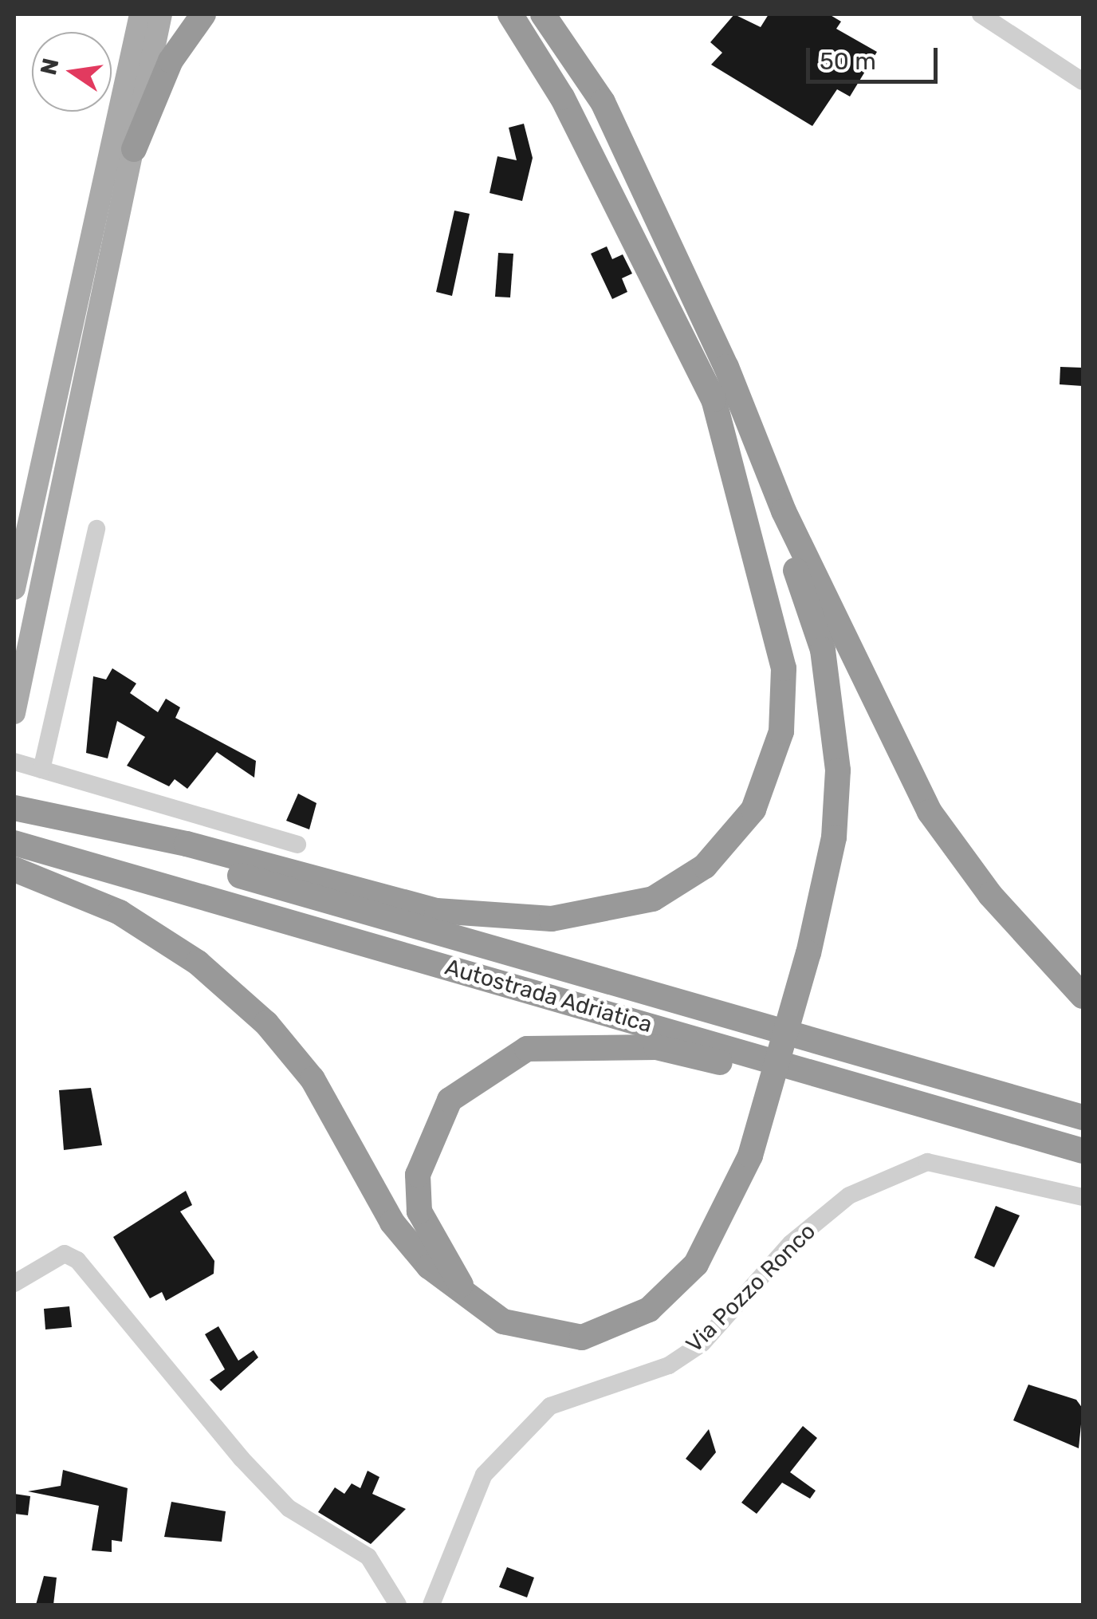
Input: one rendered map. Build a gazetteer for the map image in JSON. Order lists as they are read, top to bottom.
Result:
{
  "streets": {
    "highway": ["Autostrada Adriatica"],
    "street": ["Via Pozzo Ronco"]
  },
  "scale_bar": "50 m",
  "north": "left"
}
